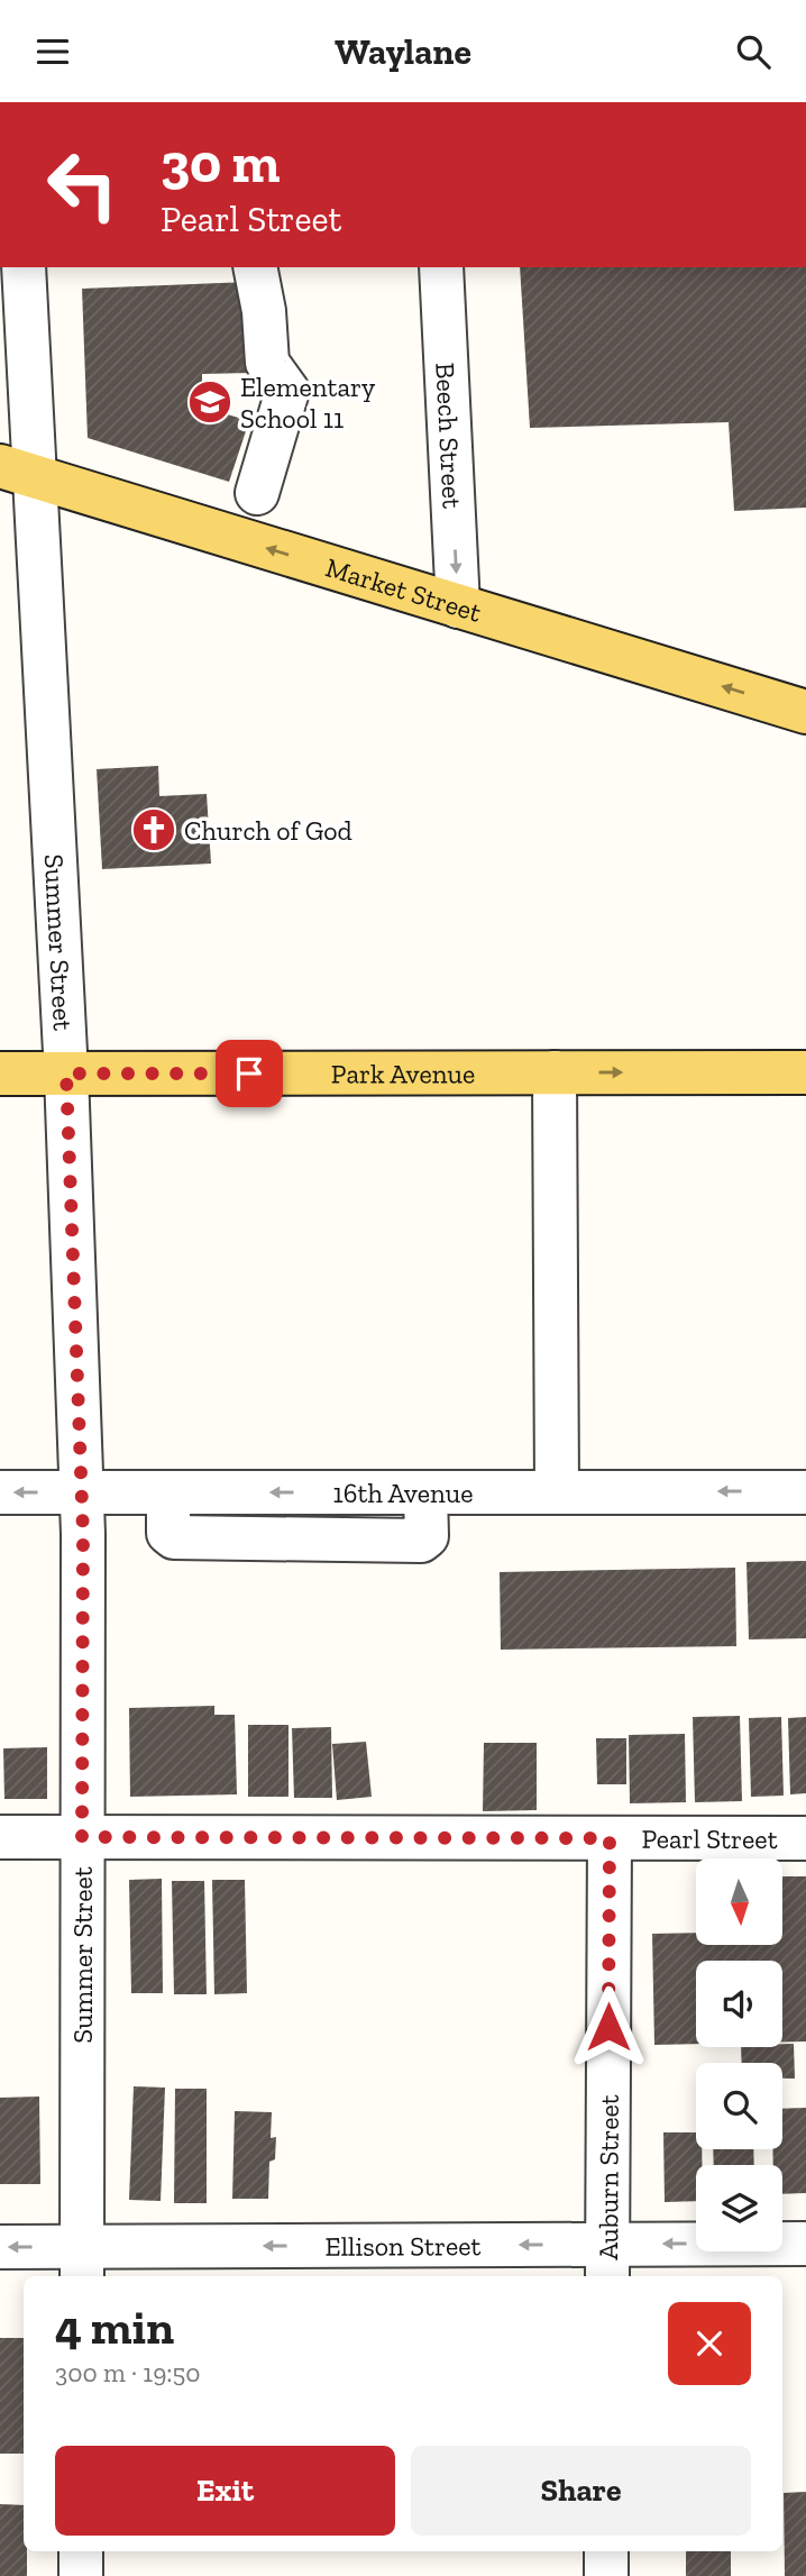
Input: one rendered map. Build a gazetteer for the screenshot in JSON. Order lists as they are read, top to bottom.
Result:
{
  "streets": {
    "main road": ["Market Street", "Park Avenue"],
    "street": [
      "Beech Street",
      "Summer Street",
      "16th Avenue",
      "Pearl Street",
      "Auburn Street",
      "Ellison Street"
    ]
  },
  "crossings": [
    ["Beech Street", "Market Street"],
    ["Market Street", "Summer Street"],
    ["Summer Street", "Park Avenue"],
    ["Summer Street", "16th Avenue"],
    ["Summer Street", "Pearl Street"],
    ["Summer Street", "Ellison Street"],
    ["Pearl Street", "Auburn Street"],
    ["Auburn Street", "Ellison Street"]
  ],
  "one_way": ["Market Street", "16th Avenue", "Ellison Street"],
  "places": {
    "school or university": ["Elementary School 11"],
    "church": ["Church of God"]
  },
  "north": "bottom",
  "page": {
    "header": "Waylane",
    "turn": ["30 m", "Pearl Street"],
    "heading": ["4 min", "300 m · 19:50"],
    "buttons": ["Exit", "Share"]
  }
}
